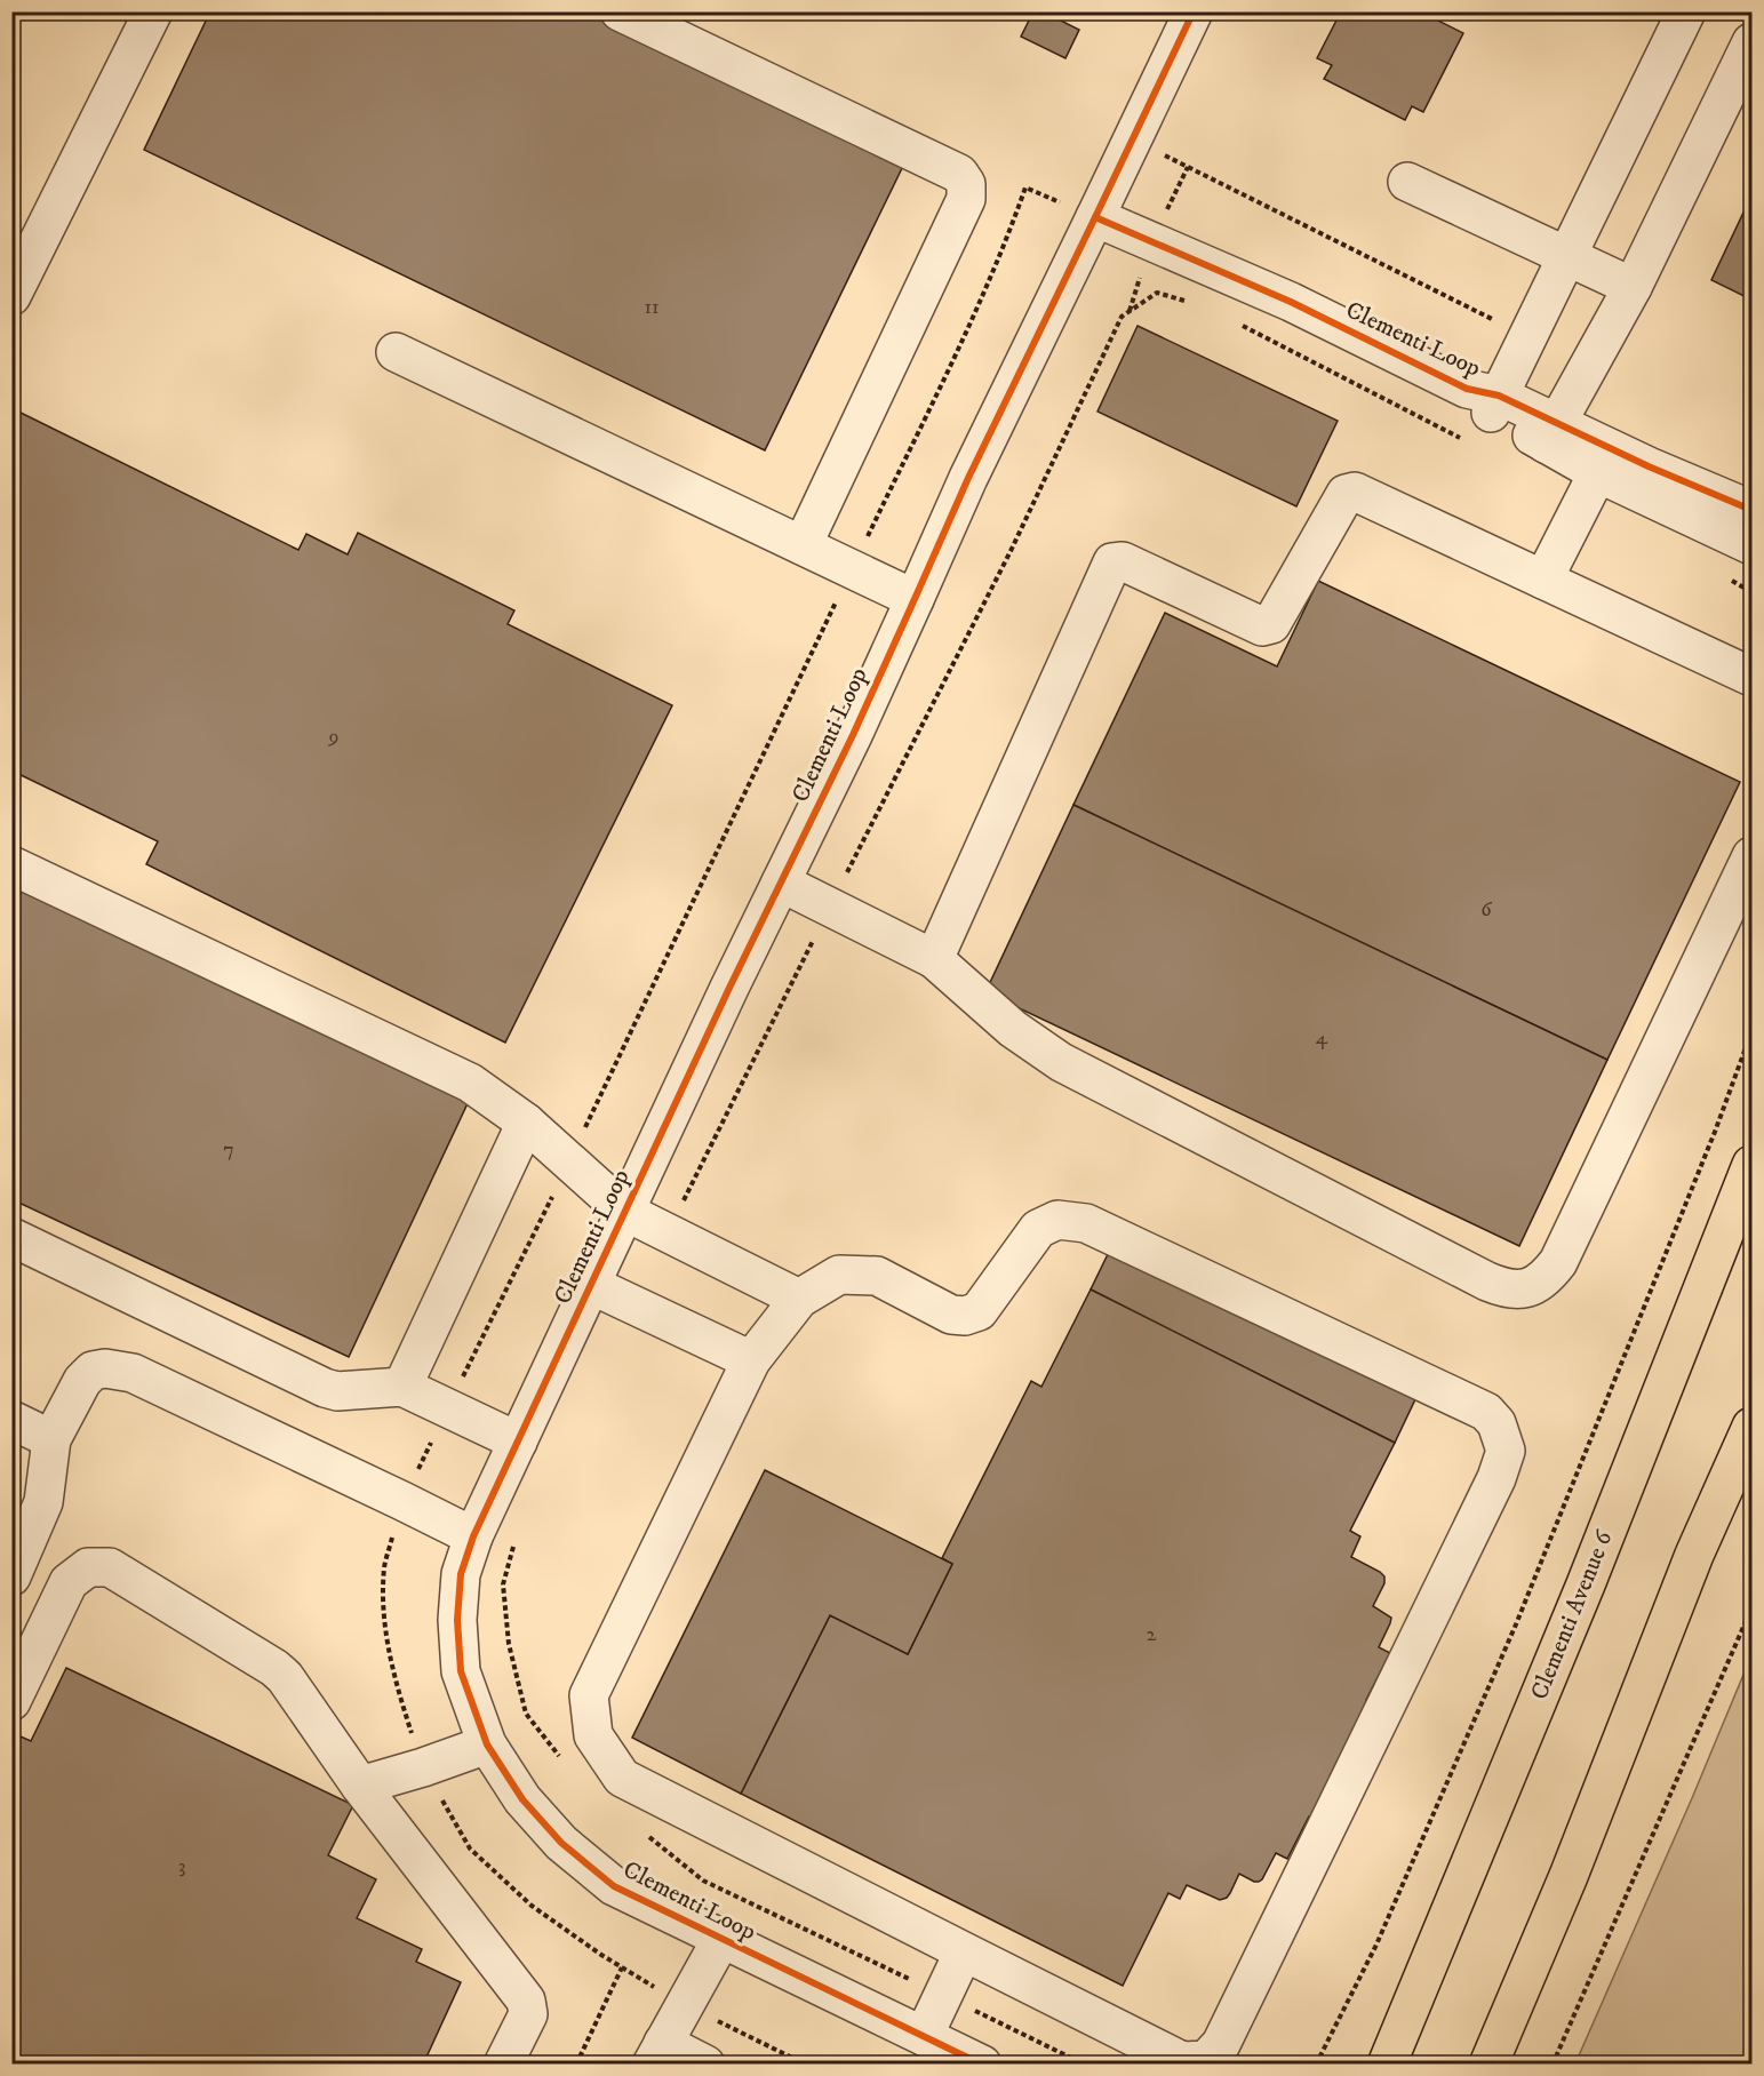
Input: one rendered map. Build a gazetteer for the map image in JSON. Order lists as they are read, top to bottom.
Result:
{
  "streets": {
    "main road": ["Clementi Avenue 6"],
    "street": ["Clementi Loop"]
  },
  "house_numbers": [
    "11",
    "9",
    "6",
    "4",
    "7",
    "2",
    "3"
  ]
}
